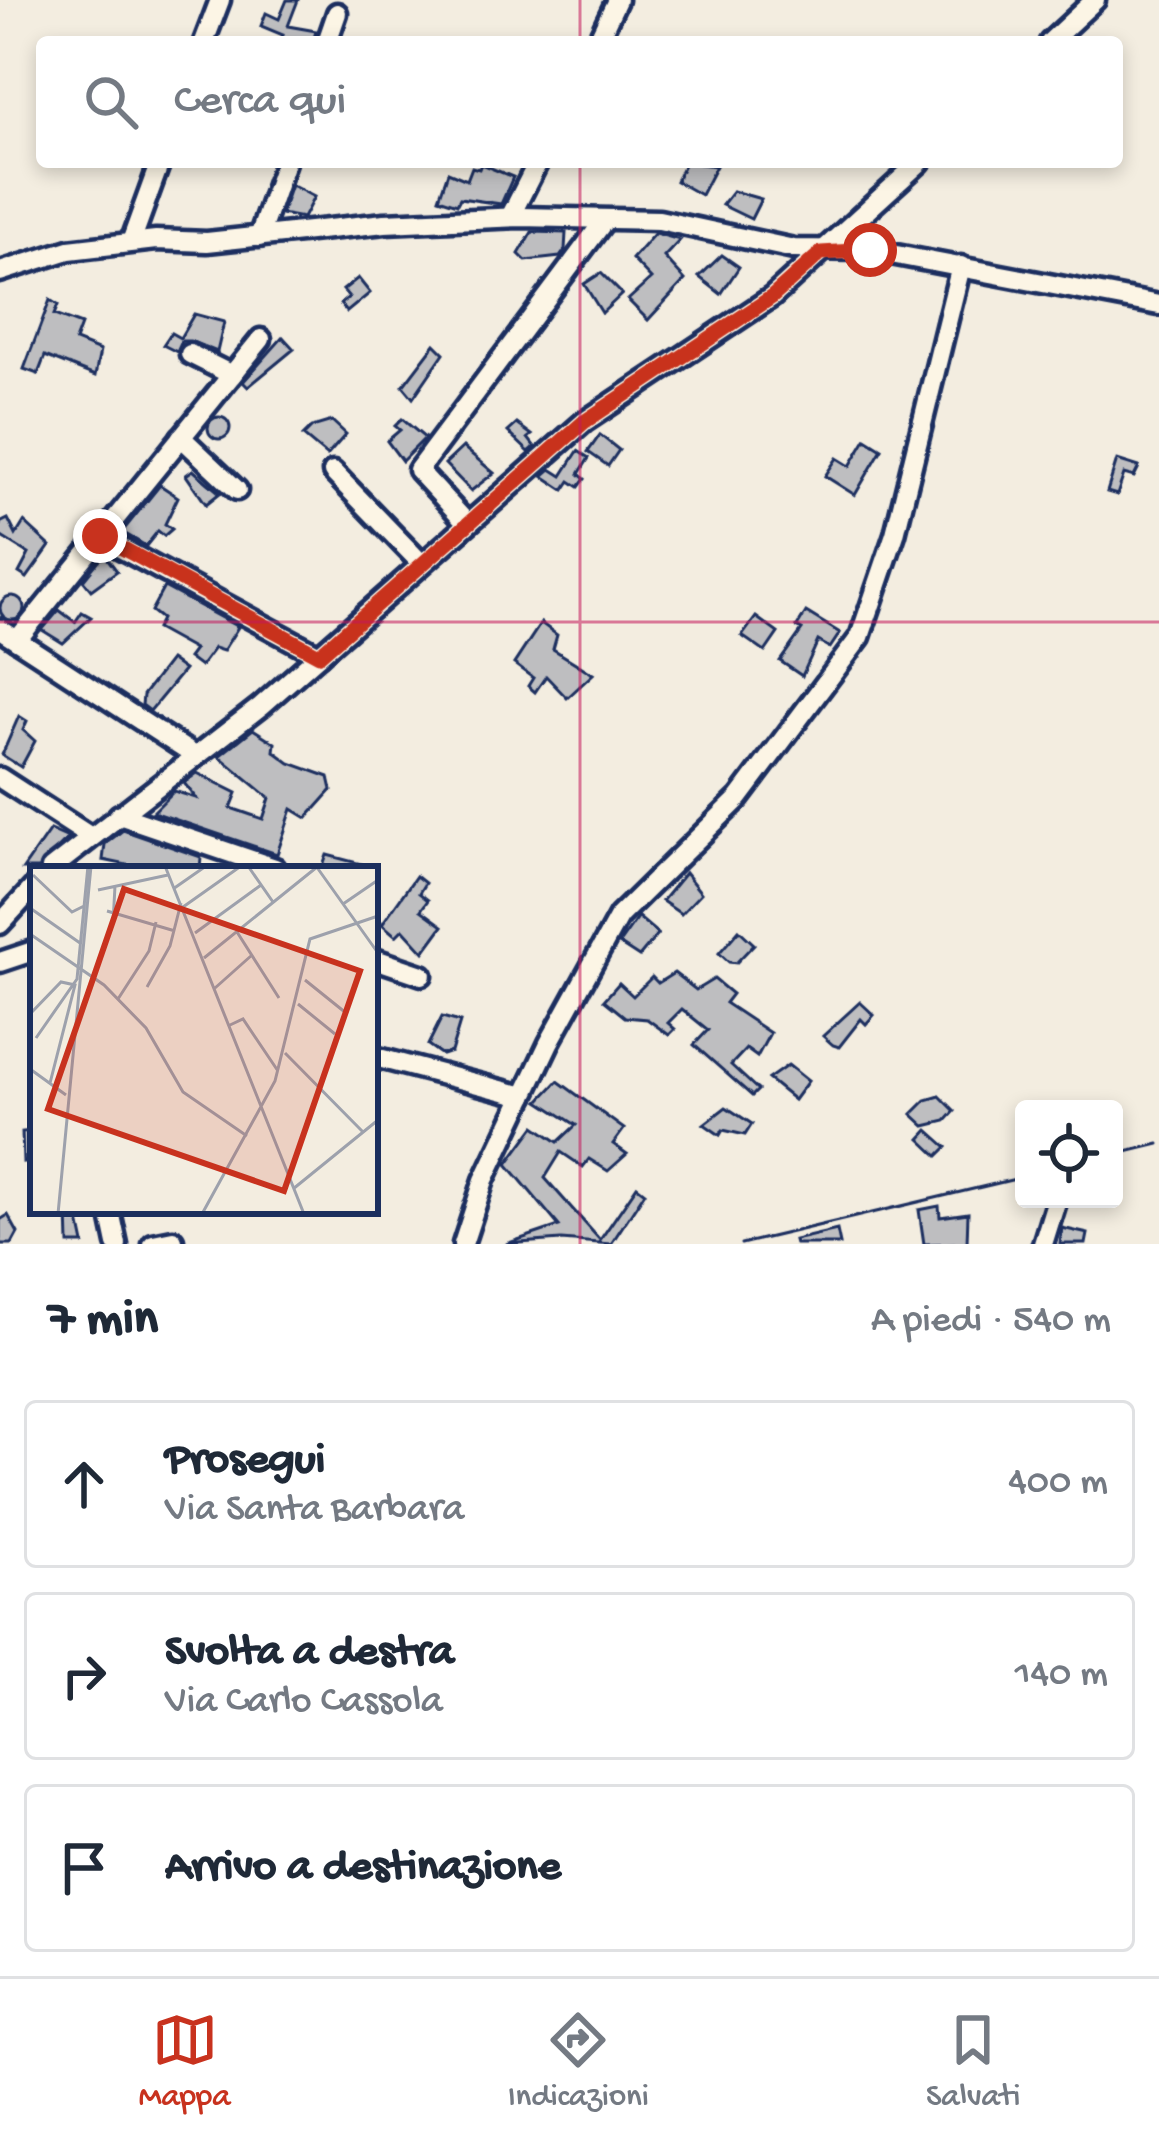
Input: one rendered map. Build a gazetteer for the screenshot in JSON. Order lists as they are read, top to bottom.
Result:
{
  "page": {
    "search": "Cerca qui",
    "heading": ["7 min", "A piedi · 540 m"],
    "list": [
      ["Prosegui", "Via Santa Barbara", "400 m"],
      ["Svolta a destra", "Via Carlo Cassola", "140 m"],
      "Arrivo a destinazione"
    ],
    "nav": ["Mappa", "Indicazioni", "Salvati"]
  }
}
